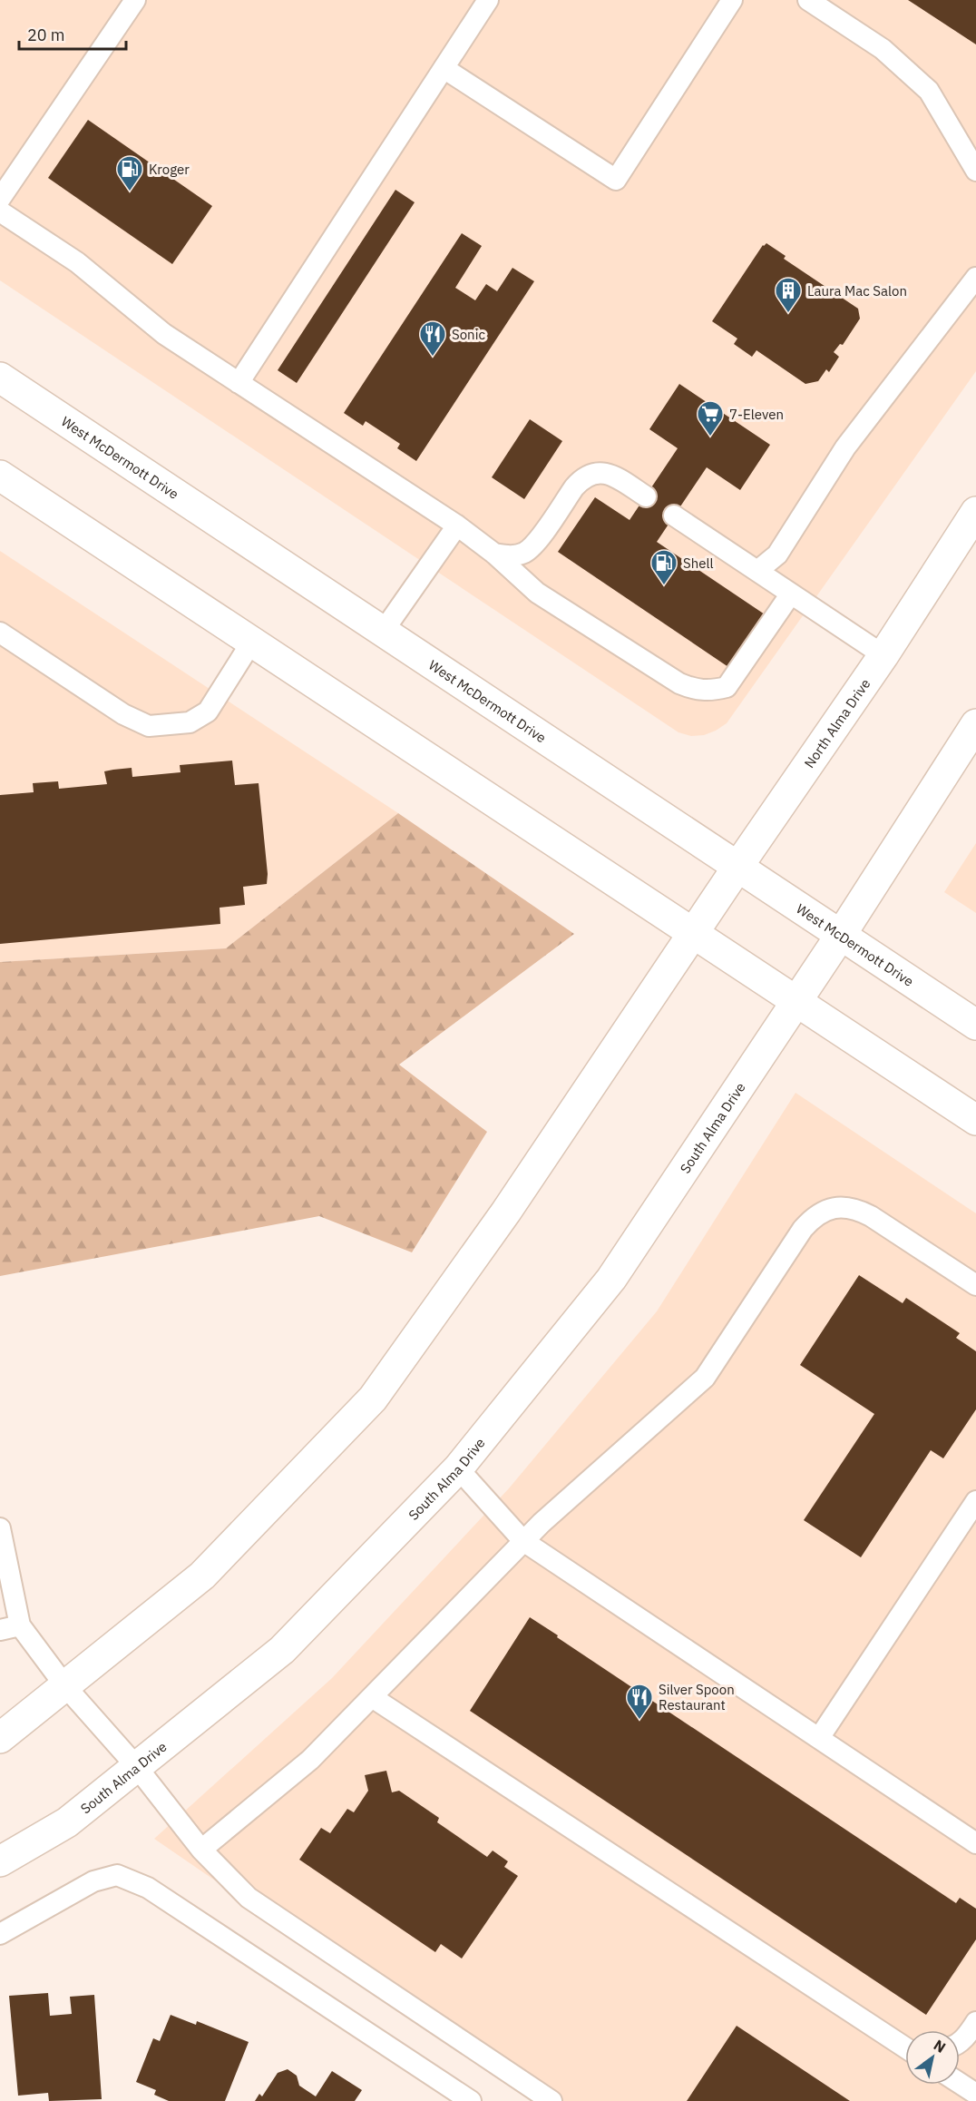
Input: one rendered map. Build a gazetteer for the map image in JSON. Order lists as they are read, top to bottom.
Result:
{
  "streets": {
    "main road": ["West McDermott Drive", "North Alma Drive", "South Alma Drive"]
  },
  "crossings": [
    ["West McDermott Drive", "North Alma Drive"]
  ],
  "places": {
    "fuel station": ["Kroger", "Shell"],
    "building": ["Laura Mac Salon"],
    "restaurant": ["Sonic", "Silver Spoon Restaurant"],
    "supermarket": ["7-Eleven"]
  },
  "scale_bar": "20 m",
  "north": "top right"
}
